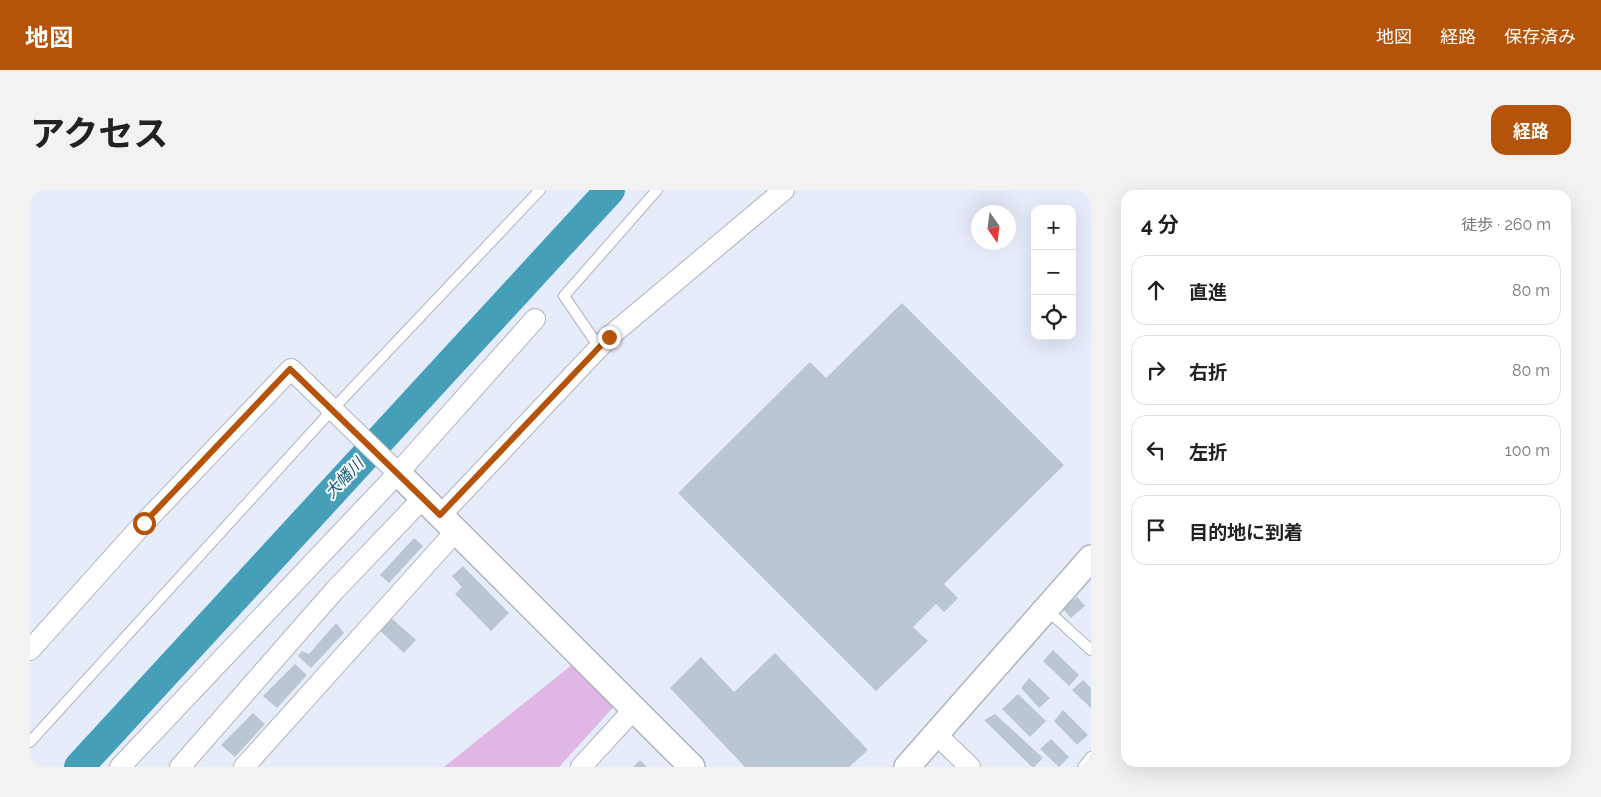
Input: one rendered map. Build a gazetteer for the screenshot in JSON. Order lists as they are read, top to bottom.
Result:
{
  "water": ["大幡川"],
  "north": "bottom",
  "page": {
    "header": "地図",
    "nav": ["地図", "経路", "保存済み"],
    "title": "アクセス",
    "buttons": "経路",
    "heading": ["4 分", "徒歩 · 260 m"],
    "map_buttons": ["+", "−"],
    "list": [
      ["直進", "80 m"],
      ["右折", "80 m"],
      ["左折", "100 m"],
      "目的地に到着"
    ]
  }
}
